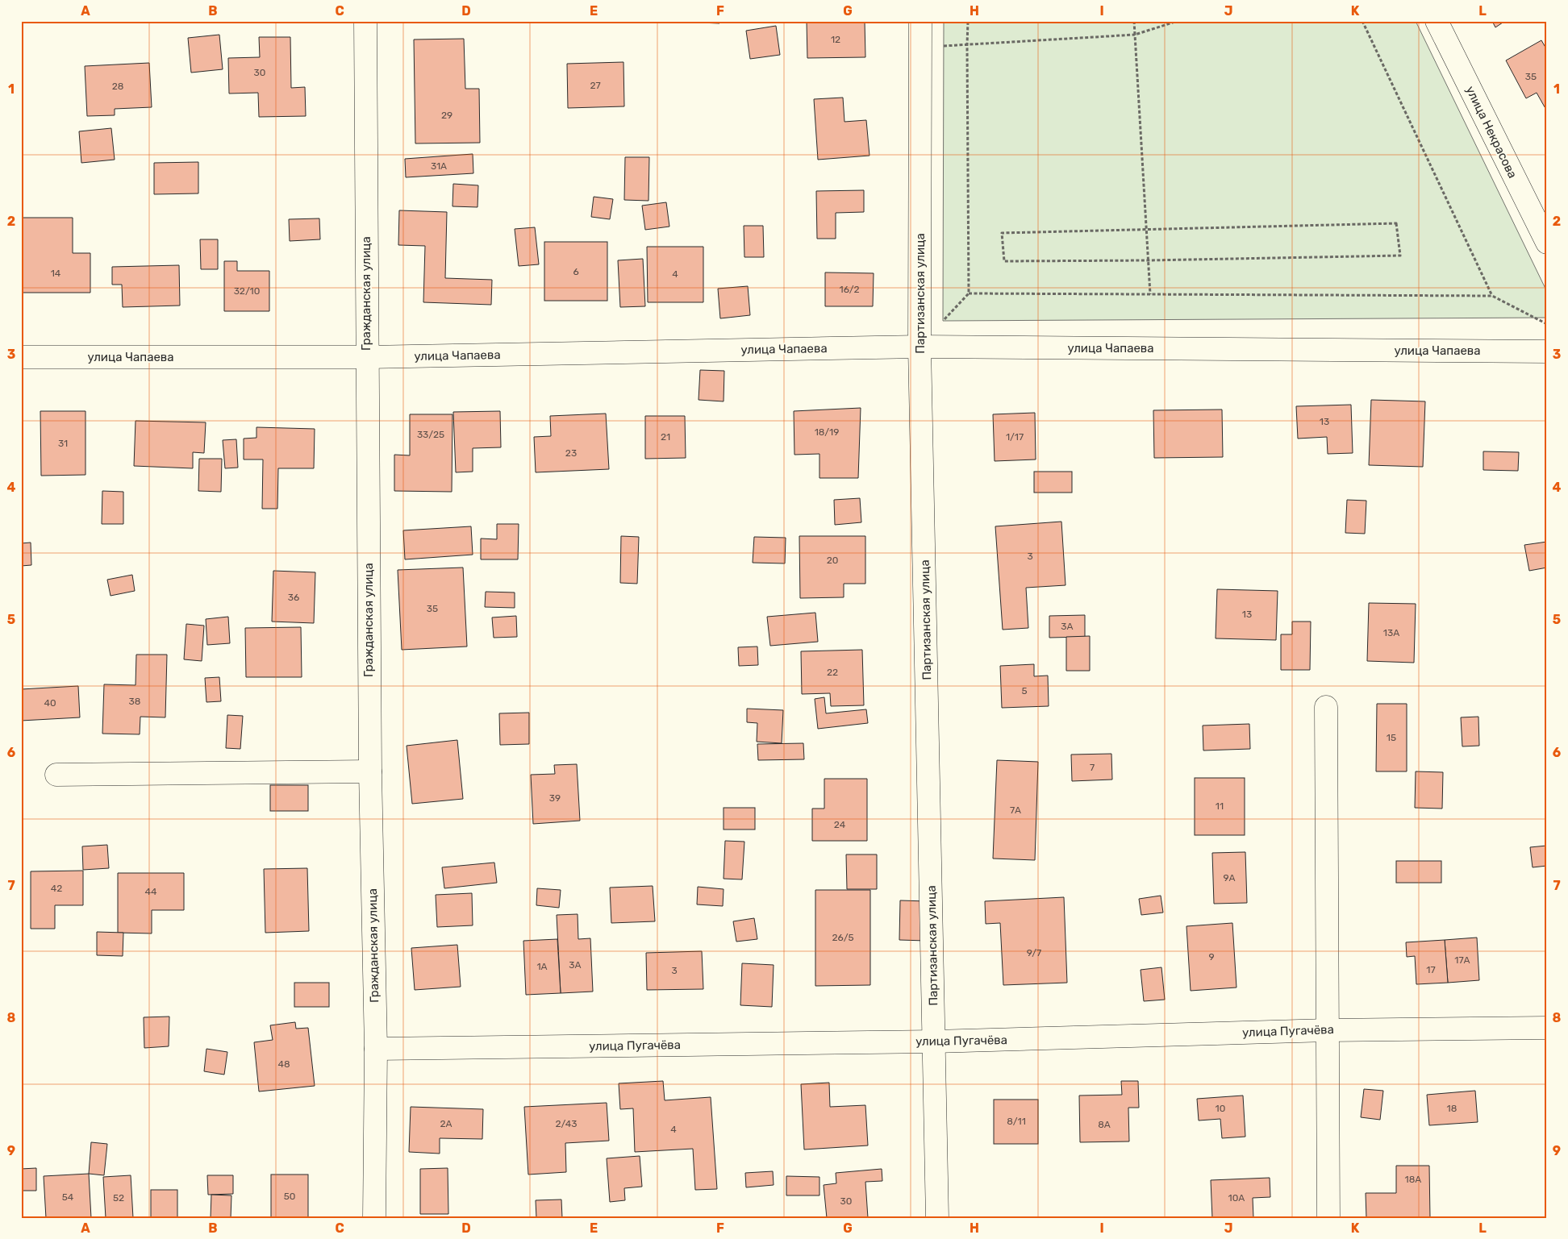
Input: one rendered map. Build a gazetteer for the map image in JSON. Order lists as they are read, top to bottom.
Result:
{
  "streets": {
    "street": [
      "улица Некрасова",
      "Гражданская улица",
      "Партизанская улица",
      "улица Чапаева",
      "улица Пугачёва"
    ]
  },
  "crossings": [
    ["Гражданская улица", "улица Чапаева"],
    ["Гражданская улица", "улица Пугачёва"],
    ["Партизанская улица", "улица Чапаева"],
    ["Партизанская улица", "улица Пугачёва"]
  ],
  "house_numbers": [
    "12",
    "30",
    "35",
    "27",
    "28",
    "29",
    "31А",
    "6",
    "14",
    "4",
    "16/2",
    "32/10",
    "13",
    "18/19",
    "33/25",
    "21",
    "1/17",
    "31",
    "23",
    "3",
    "20",
    "36",
    "35",
    "13",
    "3А",
    "13А",
    "22",
    "5",
    "38",
    "40",
    "15",
    "7",
    "39",
    "11",
    "7А",
    "24",
    "9А",
    "42",
    "44",
    "26/5",
    "9/7",
    "9",
    "17А",
    "3А",
    "1А",
    "17",
    "3",
    "48",
    "10",
    "18",
    "8/11",
    "2А",
    "2/43",
    "8А",
    "4",
    "18А",
    "50",
    "54",
    "52",
    "10А",
    "30"
  ],
  "grid": {
    "columns": [
      "A",
      "B",
      "C",
      "D",
      "E",
      "F",
      "G",
      "H",
      "I",
      "J",
      "K",
      "L"
    ],
    "rows": [
      "1",
      "2",
      "3",
      "4",
      "5",
      "6",
      "7",
      "8",
      "9"
    ]
  }
}
